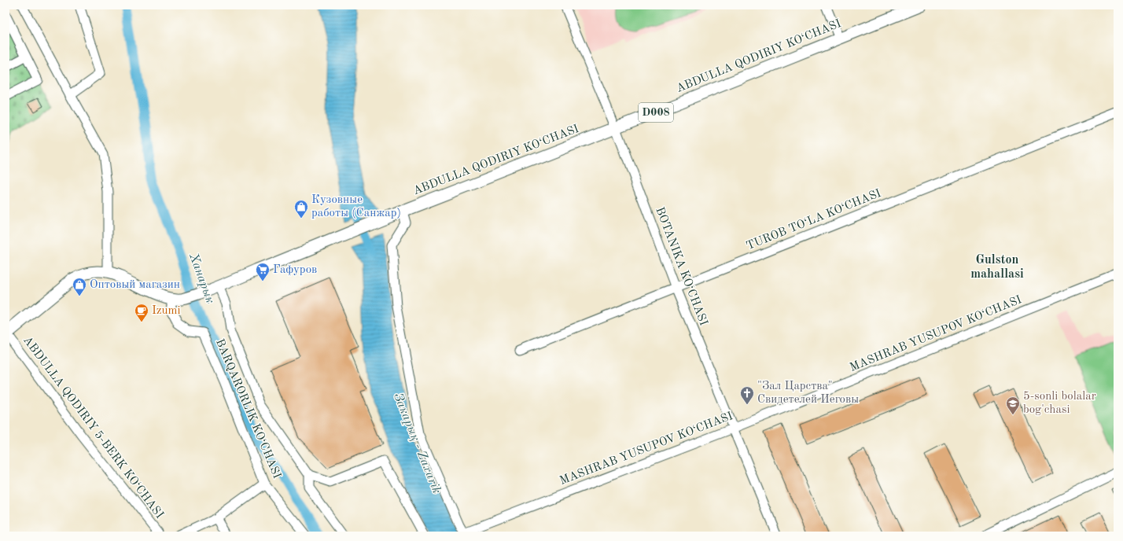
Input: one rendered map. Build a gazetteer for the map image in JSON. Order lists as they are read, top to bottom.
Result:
{
  "streets": {
    "main road": ["ABDULLA QODIRIY KO‘CHASI", "D008"],
    "street": [
      "TUROB TO‘LA KO‘CHASI",
      "BOTANIKA KO‘CHASI",
      "MASHRAB YUSUPOV KO‘CHASI",
      "BARQARORLIK KO‘CHASI",
      "ABDULLA QODIRIY 5-BERK KO‘CHASI"
    ]
  },
  "crossings": [
    ["ABDULLA QODIRIY KO‘CHASI", "BOTANIKA KO‘CHASI"],
    ["ABDULLA QODIRIY KO‘CHASI", "BARQARORLIK KO‘CHASI"],
    ["TUROB TO‘LA KO‘CHASI", "BOTANIKA KO‘CHASI"],
    ["BOTANIKA KO‘CHASI", "MASHRAB YUSUPOV KO‘CHASI"]
  ],
  "districts": ["Gulston mahallasi"],
  "water": ["Ханарык", "Закарық - Zaxarik"],
  "places": {
    "shop": ["Кузовные работы (Санжар)", "Оптовый магазин"],
    "supermarket": ["Гафуров"],
    "cafe": ["Izumi"],
    "church": ["\"Зал Царства\" Свидетелей Иеговы"],
    "school or university": ["5-sonli bolalar bog'chasi"]
  }
}
